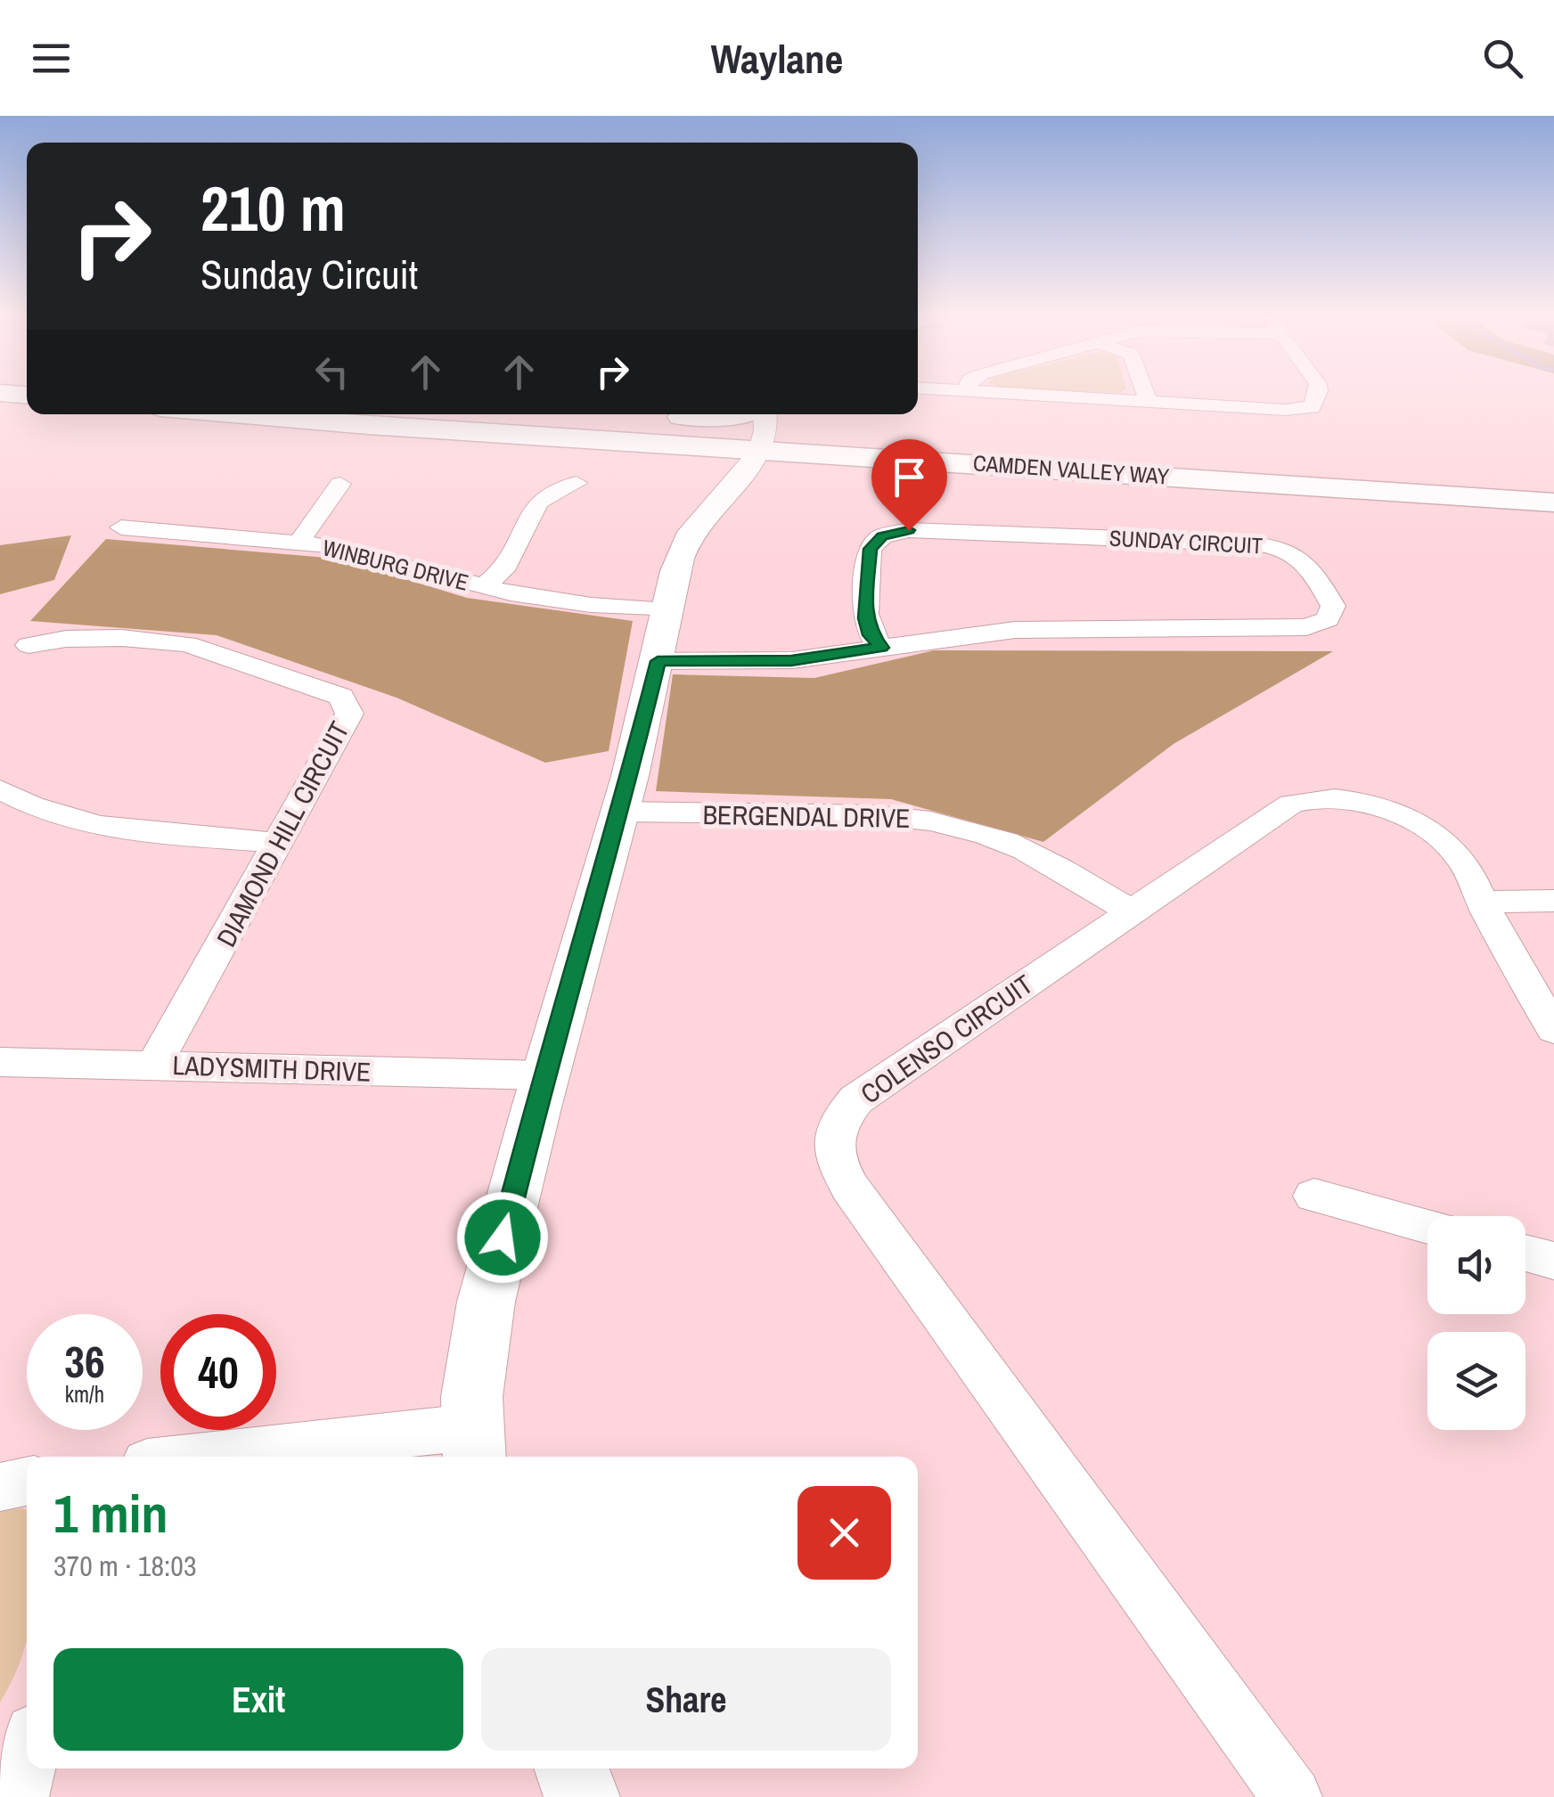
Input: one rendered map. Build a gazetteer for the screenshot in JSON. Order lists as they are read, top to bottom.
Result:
{
  "streets": {
    "main road": ["CAMDEN VALLEY WAY"],
    "street": [
      "SUNDAY CIRCUIT",
      "WINBURG DRIVE",
      "BERGENDAL DRIVE",
      "DIAMOND HILL CIRCUIT",
      "COLENSO CIRCUIT",
      "LADYSMITH DRIVE"
    ]
  },
  "crossings": [
    ["BERGENDAL DRIVE", "COLENSO CIRCUIT"],
    ["DIAMOND HILL CIRCUIT", "LADYSMITH DRIVE"]
  ],
  "page": {
    "header": "Waylane",
    "turn": ["210 m", "Sunday Circuit"],
    "speed": "36 km/h",
    "limit": "40",
    "heading": ["1 min", "370 m · 18:03"],
    "buttons": ["Exit", "Share"]
  }
}
